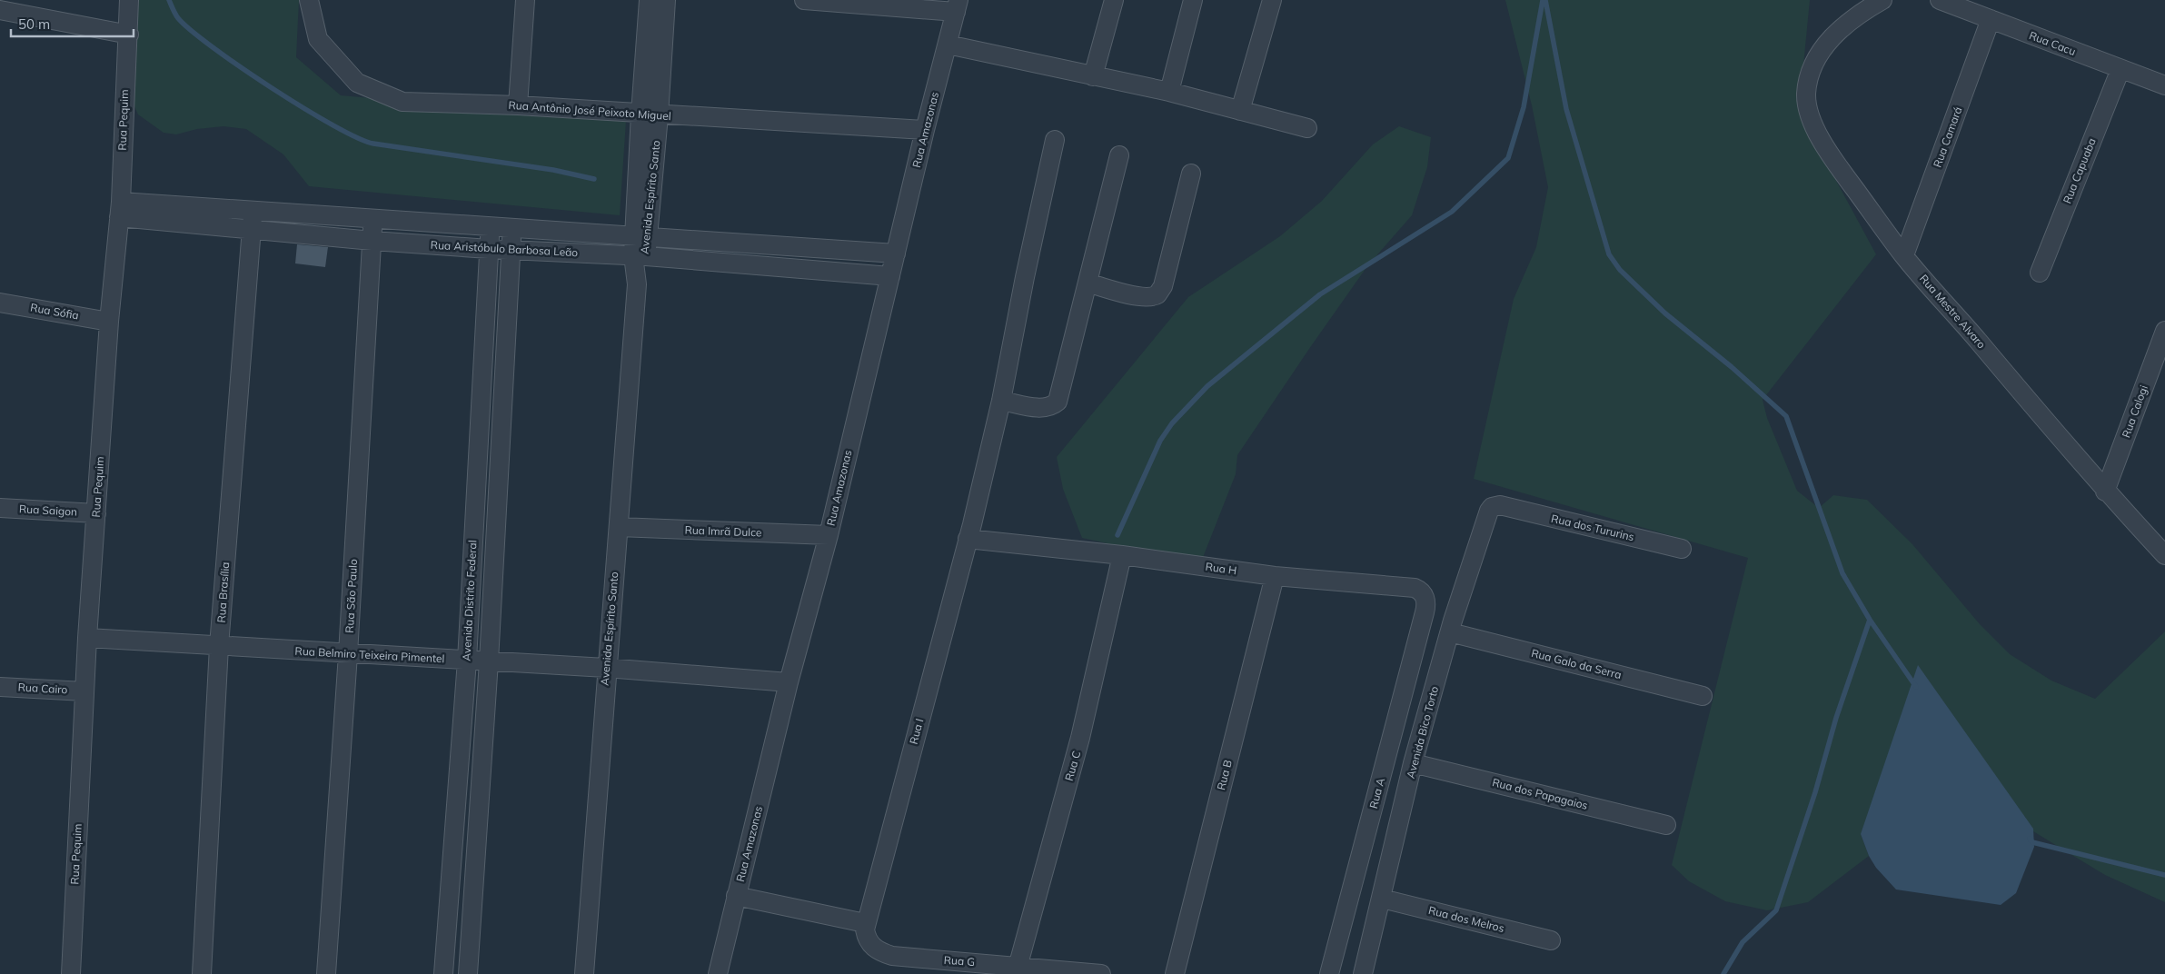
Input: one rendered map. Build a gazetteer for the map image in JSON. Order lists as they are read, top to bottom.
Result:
{
  "streets": {
    "street": [
      "Rua Cacu",
      "Rua Antônio José Peixoto Miguel",
      "Rua Pequim",
      "Rua Amazonas",
      "Rua Camará",
      "Rua Capuaba",
      "Avenida Espírito Santo",
      "Rua Aristóbulo Barbosa Leão",
      "Rua Sófia",
      "Rua Mestre Alvaro",
      "Rua Calogi",
      "Rua Saigon",
      "Rua dos Tururins",
      "Rua Imrã Dulce",
      "Rua H",
      "Rua Brasília",
      "Rua São Paulo",
      "Avenida Distrito Federal",
      "Rua Belmiro Teixeira Pimentel",
      "Rua Galo da Serra",
      "Rua Cairo",
      "Rua I",
      "Avenida Bico Torto",
      "Rua C",
      "Rua B",
      "Rua A",
      "Rua dos Papagaios",
      "Rua dos Melros",
      "Rua G"
    ]
  },
  "crossings": [
    ["Rua Cacu", "Rua Camará"],
    ["Rua Cacu", "Rua Capuaba"],
    ["Rua Antônio José Peixoto Miguel", "Rua Amazonas"],
    ["Rua Antônio José Peixoto Miguel", "Avenida Espírito Santo"],
    ["Rua Pequim", "Rua Aristóbulo Barbosa Leão"],
    ["Rua Pequim", "Rua Sófia"],
    ["Rua Pequim", "Rua Saigon"],
    ["Rua Pequim", "Rua Belmiro Teixeira Pimentel"],
    ["Rua Pequim", "Rua Cairo"],
    ["Rua Amazonas", "Rua Aristóbulo Barbosa Leão"],
    ["Rua Amazonas", "Rua Imrã Dulce"],
    ["Rua Amazonas", "Rua Belmiro Teixeira Pimentel"],
    ["Rua Camará", "Rua Mestre Alvaro"],
    ["Avenida Espírito Santo", "Rua Aristóbulo Barbosa Leão"],
    ["Avenida Espírito Santo", "Rua Imrã Dulce"],
    ["Avenida Espírito Santo", "Rua Belmiro Teixeira Pimentel"],
    ["Rua Aristóbulo Barbosa Leão", "Rua Brasília"],
    ["Rua Aristóbulo Barbosa Leão", "Rua São Paulo"],
    ["Rua Aristóbulo Barbosa Leão", "Avenida Distrito Federal"],
    ["Rua Mestre Alvaro", "Rua Calogi"],
    ["Rua dos Tururins", "Avenida Bico Torto"],
    ["Rua H", "Rua I"],
    ["Rua H", "Rua C"],
    ["Rua H", "Rua B"],
    ["Rua H", "Rua A"],
    ["Rua Brasília", "Rua Belmiro Teixeira Pimentel"],
    ["Rua São Paulo", "Rua Belmiro Teixeira Pimentel"],
    ["Avenida Distrito Federal", "Rua Belmiro Teixeira Pimentel"],
    ["Rua Galo da Serra", "Avenida Bico Torto"],
    ["Rua I", "Rua G"],
    ["Avenida Bico Torto", "Rua dos Papagaios"],
    ["Avenida Bico Torto", "Rua dos Melros"],
    ["Rua C", "Rua G"]
  ],
  "scale_bar": "50 m"
}
